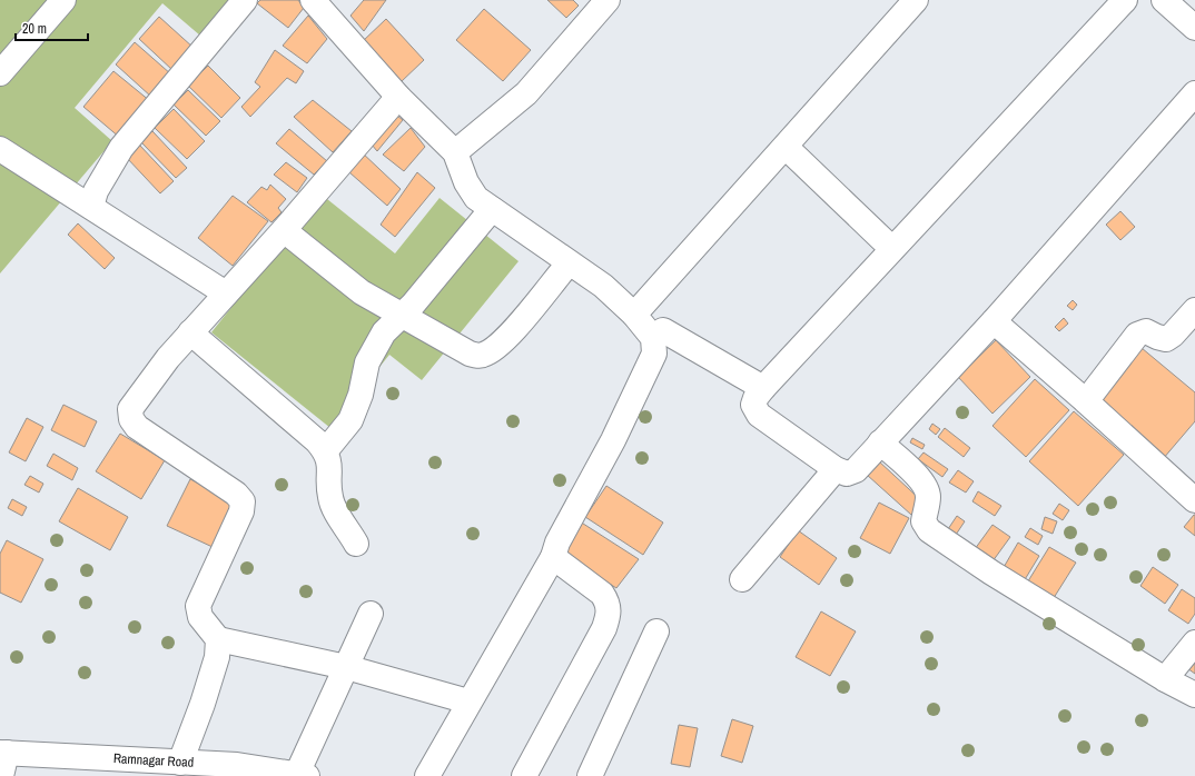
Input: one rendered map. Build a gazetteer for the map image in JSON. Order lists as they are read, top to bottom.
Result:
{
  "streets": {
    "street": ["Ramnagar Road"]
  },
  "scale_bar": "20 m"
}
